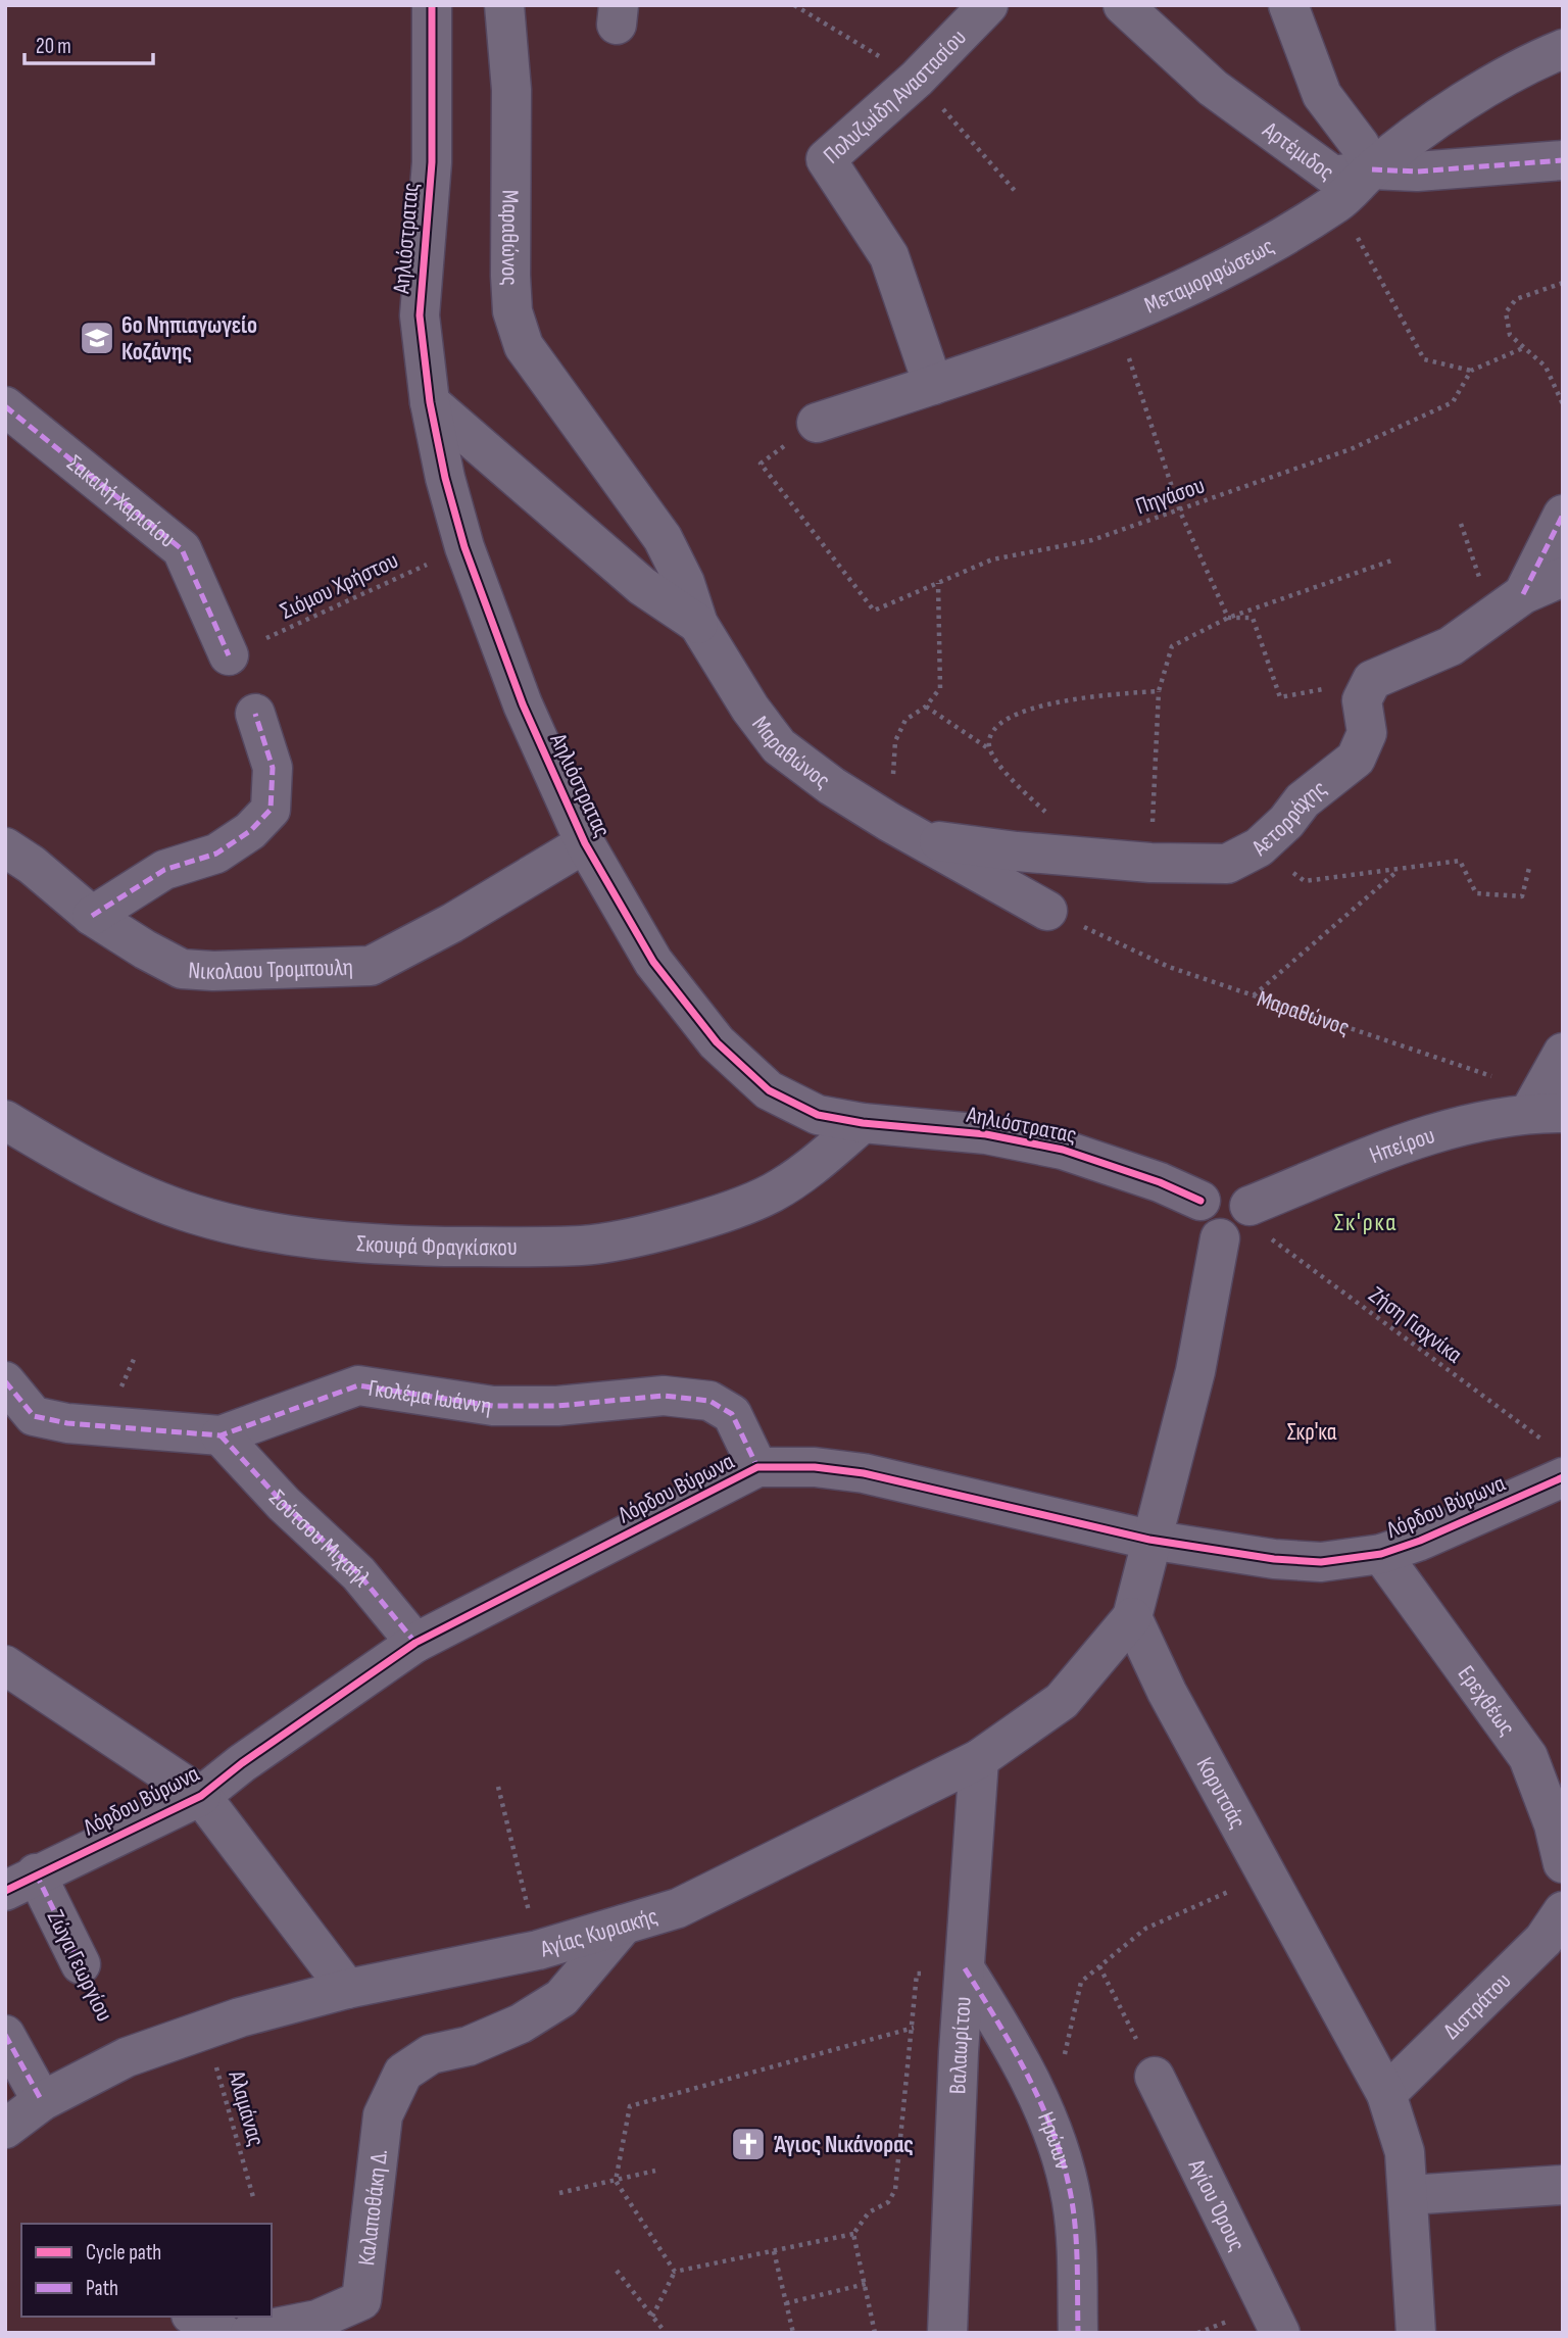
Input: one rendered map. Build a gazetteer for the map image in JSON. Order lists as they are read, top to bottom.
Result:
{
  "streets": {
    "street": [
      "Πολυζωίδη Αναστασίου",
      "Αρτέμιδος",
      "Μαραθώνος",
      "Αηλιόστρατας",
      "Μεταμορφώσεως",
      "Σακαλή Χαρισίου",
      "Αετορράχης",
      "Νικολαου Τρομπουλη",
      "Ηπείρου",
      "Σκουφά Φραγκίσκου",
      "Γκολέμα Ιωάννη",
      "Λόρδου Βύρωνα",
      "Σούτσου Μιχαήλ",
      "Ερεχθέως",
      "Κορυτσάς",
      "Αγίας Κυριακής",
      "Ζώγα Γεωργίου",
      "Διστράτου",
      "Βαλαωρίτου",
      "Ηρώων",
      "Αγίου Όρους",
      "Καλαποθάκη Δ."
    ],
    "path": [
      "Πηγάσου",
      "Σιόμου Χρήστου",
      "Ζήση Γιαχνίκα",
      "Αλαμάνας"
    ]
  },
  "crossings": [
    ["Πολυζωίδη Αναστασίου", "Μεταμορφώσεως"],
    ["Αρτέμιδος", "Μεταμορφώσεως"],
    ["Μαραθώνος", "Αετορράχης"],
    ["Μαραθώνος", "Ηπείρου"],
    ["Αηλιόστρατας", "Σιόμου Χρήστου"],
    ["Αηλιόστρατας", "Νικολαου Τρομπουλη"],
    ["Αηλιόστρατας", "Ηπείρου"],
    ["Αηλιόστρατας", "Σκουφά Φραγκίσκου"],
    ["Αηλιόστρατας", "Ζήση Γιαχνίκα"],
    ["Σακαλή Χαρισίου", "Σιόμου Χρήστου"],
    ["Ηπείρου", "Ζήση Γιαχνίκα"],
    ["Ζήση Γιαχνίκα", "Λόρδου Βύρωνα"],
    ["Γκολέμα Ιωάννη", "Λόρδου Βύρωνα"],
    ["Γκολέμα Ιωάννη", "Σούτσου Μιχαήλ"],
    ["Λόρδου Βύρωνα", "Σούτσου Μιχαήλ"],
    ["Λόρδου Βύρωνα", "Ερεχθέως"],
    ["Λόρδου Βύρωνα", "Ζώγα Γεωργίου"],
    ["Κορυτσάς", "Αγίας Κυριακής"],
    ["Κορυτσάς", "Διστράτου"],
    ["Αγίας Κυριακής", "Ζώγα Γεωργίου"],
    ["Αγίας Κυριακής", "Βαλαωρίτου"],
    ["Αγίας Κυριακής", "Αλαμάνας"],
    ["Αγίας Κυριακής", "Καλαποθάκη Δ."],
    ["Βαλαωρίτου", "Ηρώων"]
  ],
  "districts": ["Σκ'ρκα"],
  "parks": ["Σκρ'κα"],
  "places": {
    "school or university": ["6ο Νηπιαγωγείο Κοζάνης"],
    "church": ["Άγιος Νικάνορας"]
  },
  "legend": ["Cycle path", "Path"],
  "scale_bar": "20 m"
}
